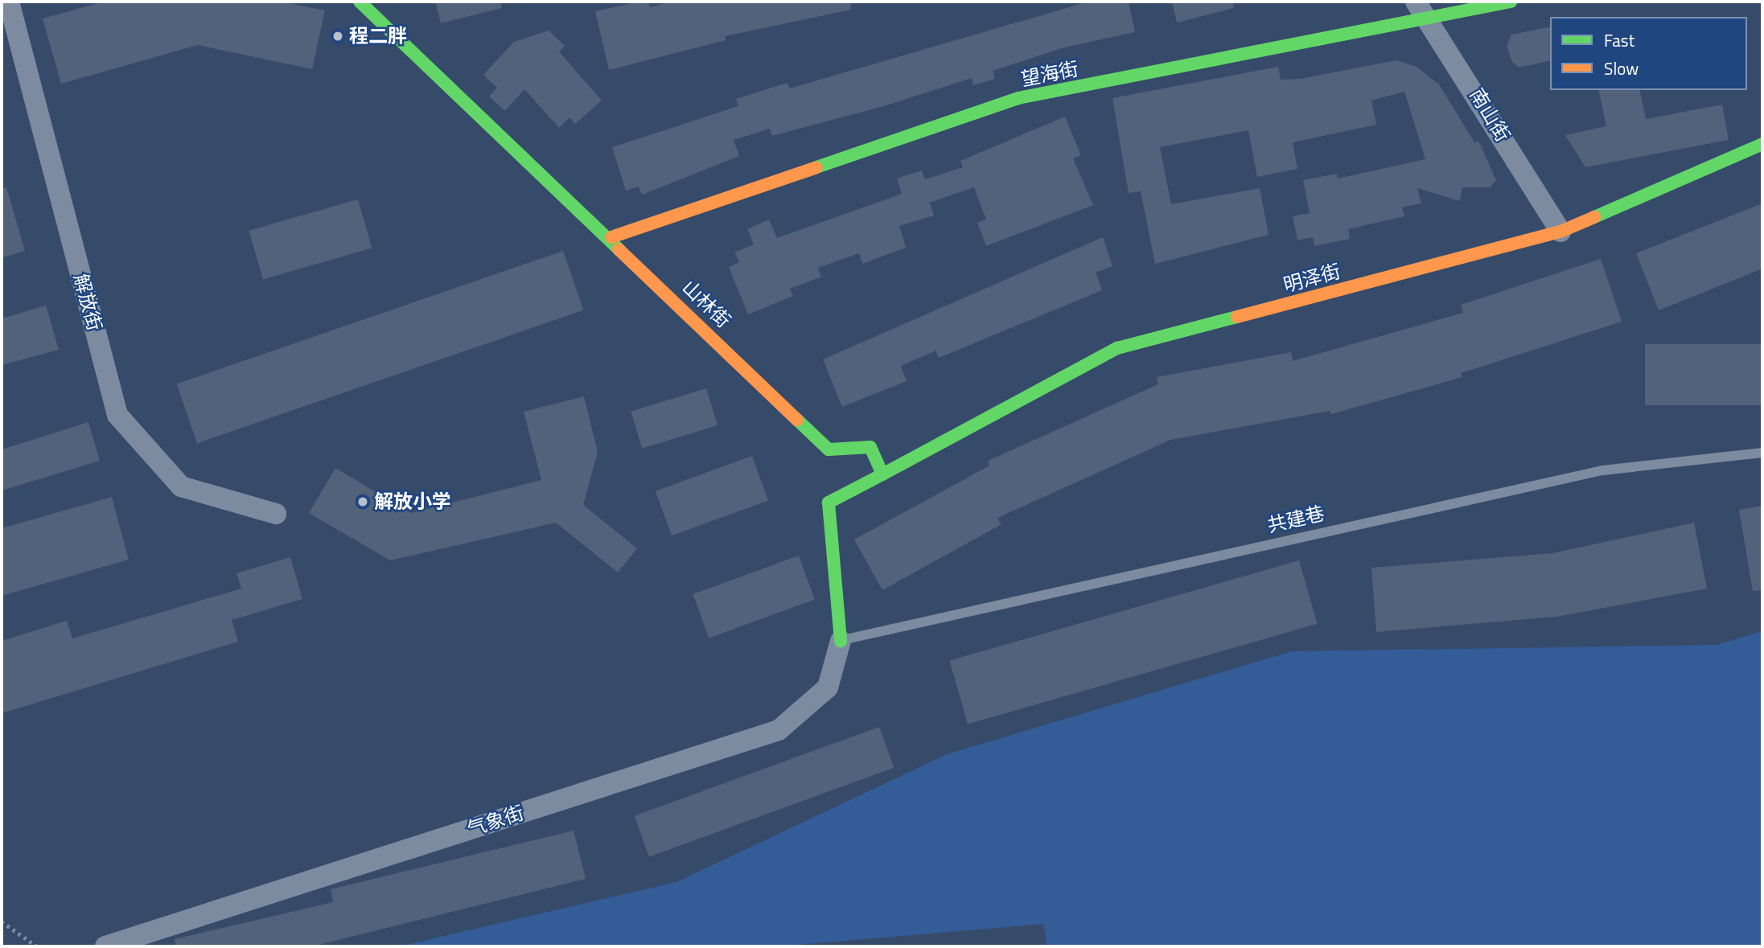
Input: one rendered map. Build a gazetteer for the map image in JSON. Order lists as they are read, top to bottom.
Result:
{
  "streets": {
    "street": [
      "望海街",
      "南山街",
      "明泽街",
      "解放街",
      "山林街",
      "气象街"
    ],
    "lane": ["共建巷"]
  },
  "crossings": [
    ["望海街", "南山街"],
    ["望海街", "山林街"],
    ["南山街", "明泽街"],
    ["明泽街", "山林街"],
    ["共建巷", "气象街"]
  ],
  "places": ["程二胖", "解放小学"],
  "legend": ["Fast", "Slow"]
}
